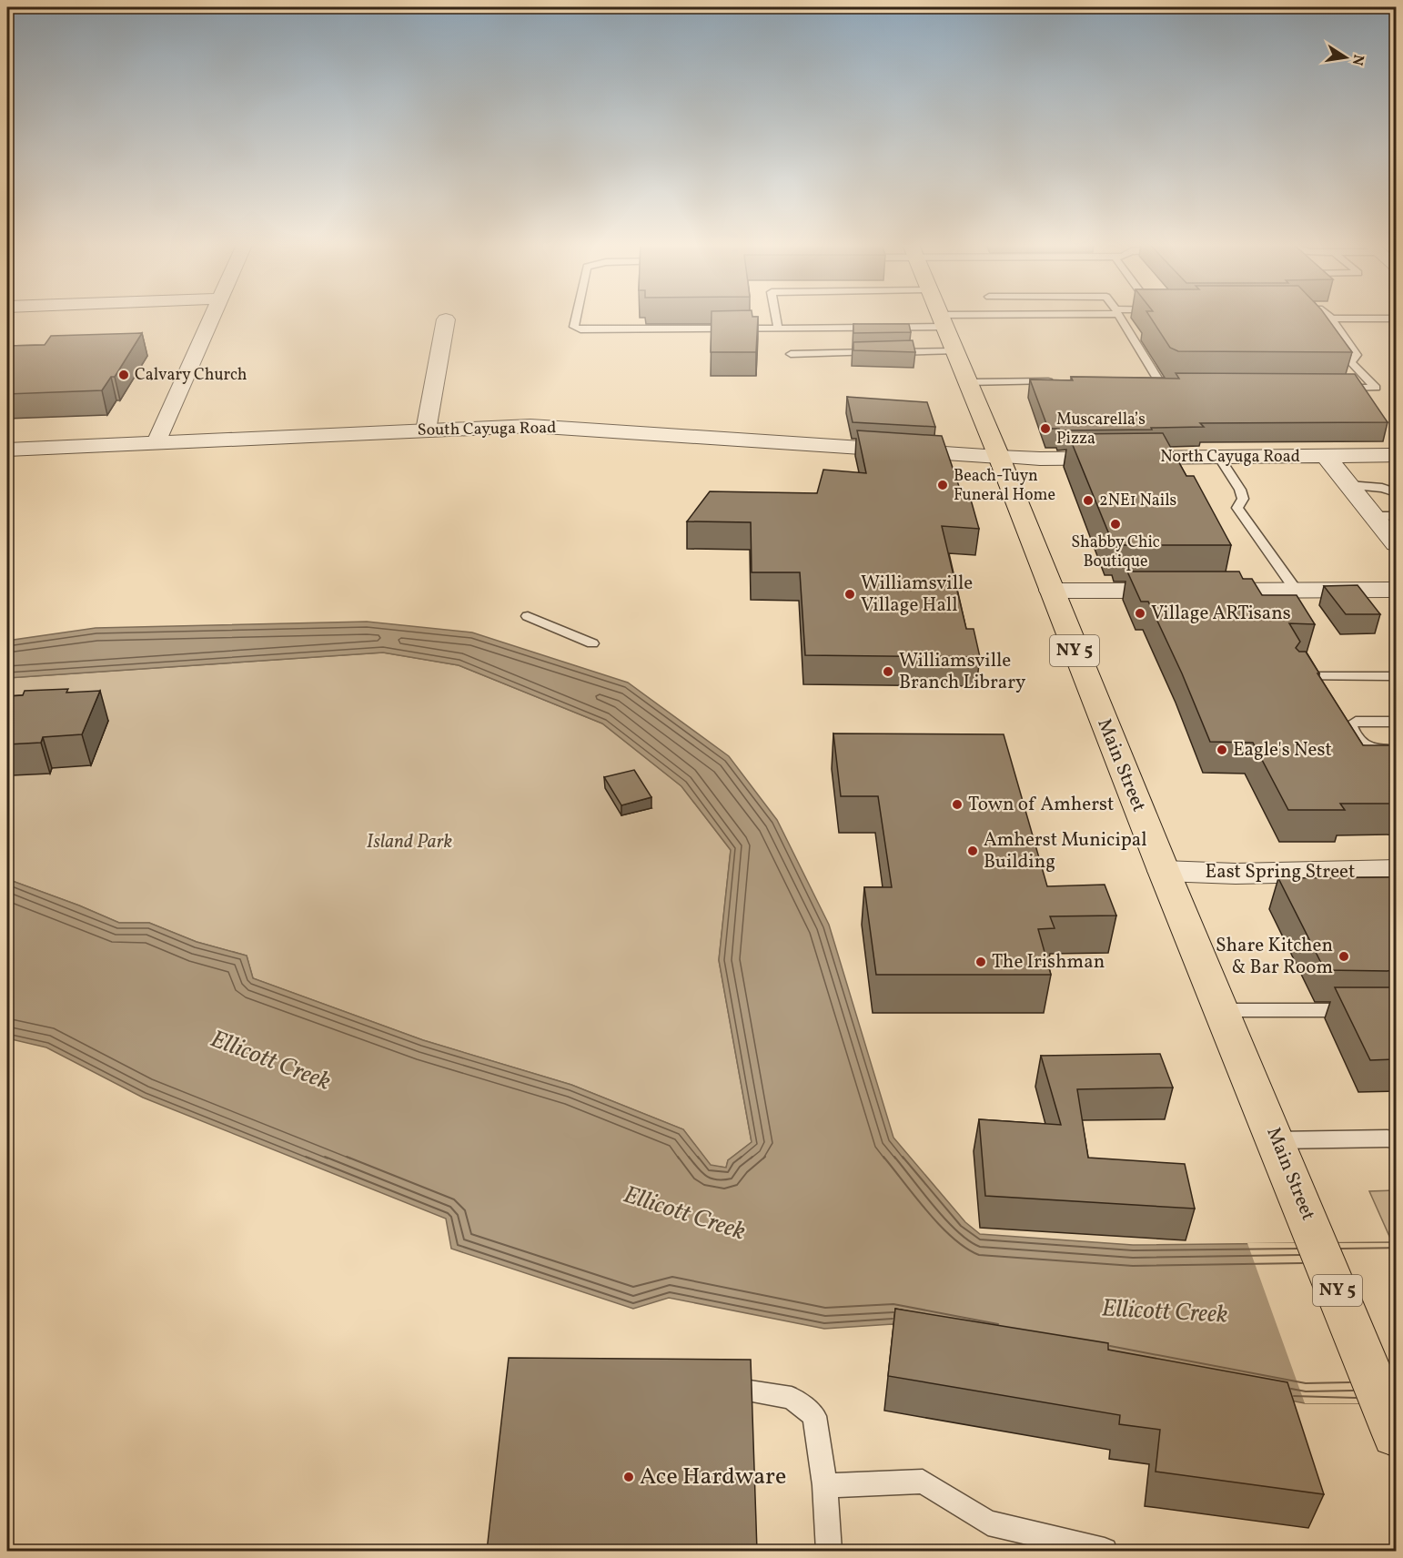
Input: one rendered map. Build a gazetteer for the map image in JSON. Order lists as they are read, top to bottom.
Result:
{
  "streets": {
    "main road": ["NY 5", "Main Street"],
    "street": ["South Cayuga Road", "North Cayuga Road", "East Spring Street"]
  },
  "crossings": [
    ["South Cayuga Road", "North Cayuga Road"],
    ["South Cayuga Road", "Main Street"],
    ["North Cayuga Road", "Main Street"],
    ["Main Street", "East Spring Street"]
  ],
  "water": ["Ellicott Creek"],
  "parks": ["Island Park"],
  "places": [
    "Calvary Church",
    "Muscarella’s Pizza",
    "Beach-Tuyn Funeral Home",
    "2NE1 Nails",
    "Shabby Chic Boutique",
    "Williamsville Village Hall",
    "Village ARTisans",
    "Williamsville Branch Library",
    "Eagle's Nest",
    "Town of Amherst",
    "Amherst Municipal Building",
    "Share Kitchen & Bar Room",
    "The Irishman",
    "Ace Hardware"
  ],
  "north": "right"
}
